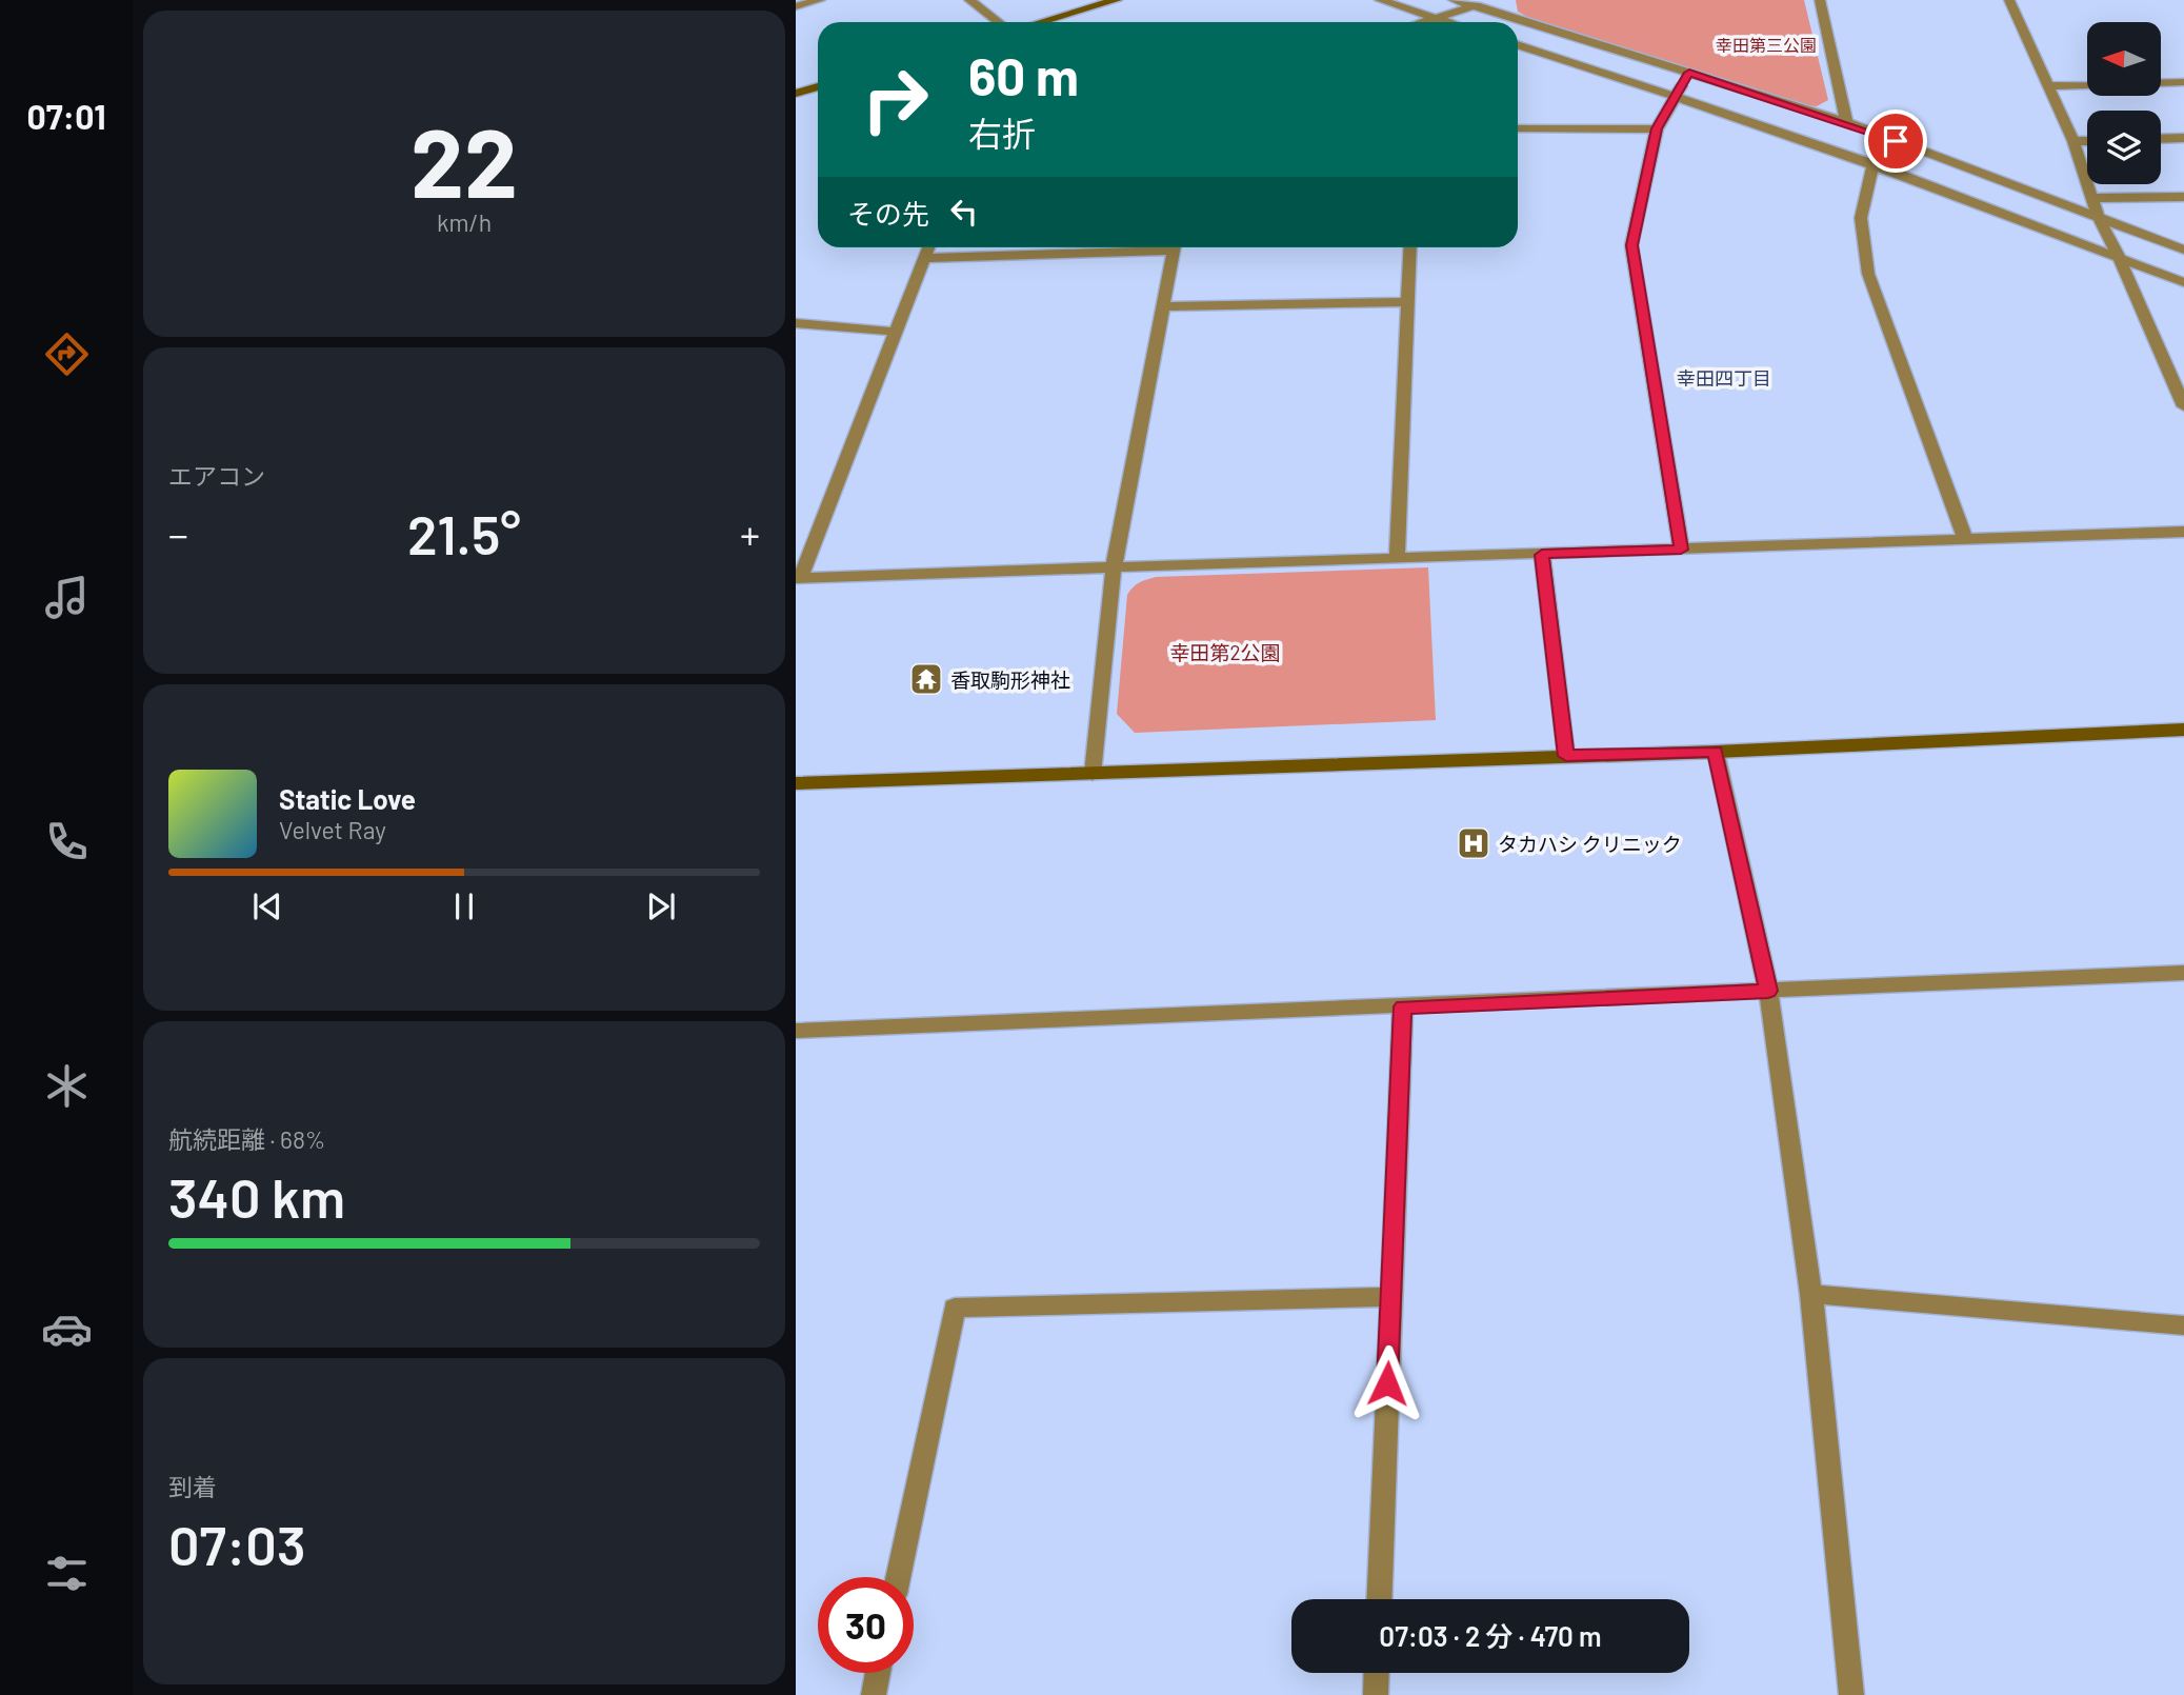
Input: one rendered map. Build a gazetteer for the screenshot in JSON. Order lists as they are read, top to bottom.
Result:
{
  "districts": ["幸田四丁目"],
  "parks": ["幸田第三公園", "幸田第2公園"],
  "places": {
    "temple": ["香取駒形神社"],
    "hospital": ["タカハシ クリニック"]
  },
  "north": "left",
  "page": {
    "tabs": "07:01",
    "tile": [
      ["22", "km/h"],
      "エアコン",
      ["航続距離 · 68%", "340 km"],
      ["到着", "07:03"]
    ],
    "turn": ["60 m", "右折"],
    "then": "その先",
    "heat": ["−", "21.5°", "+"],
    "song": ["Static Love", "Velvet Ray"],
    "limit": "30",
    "trip": "07:03 · 2 分 · 470 m"
  }
}
